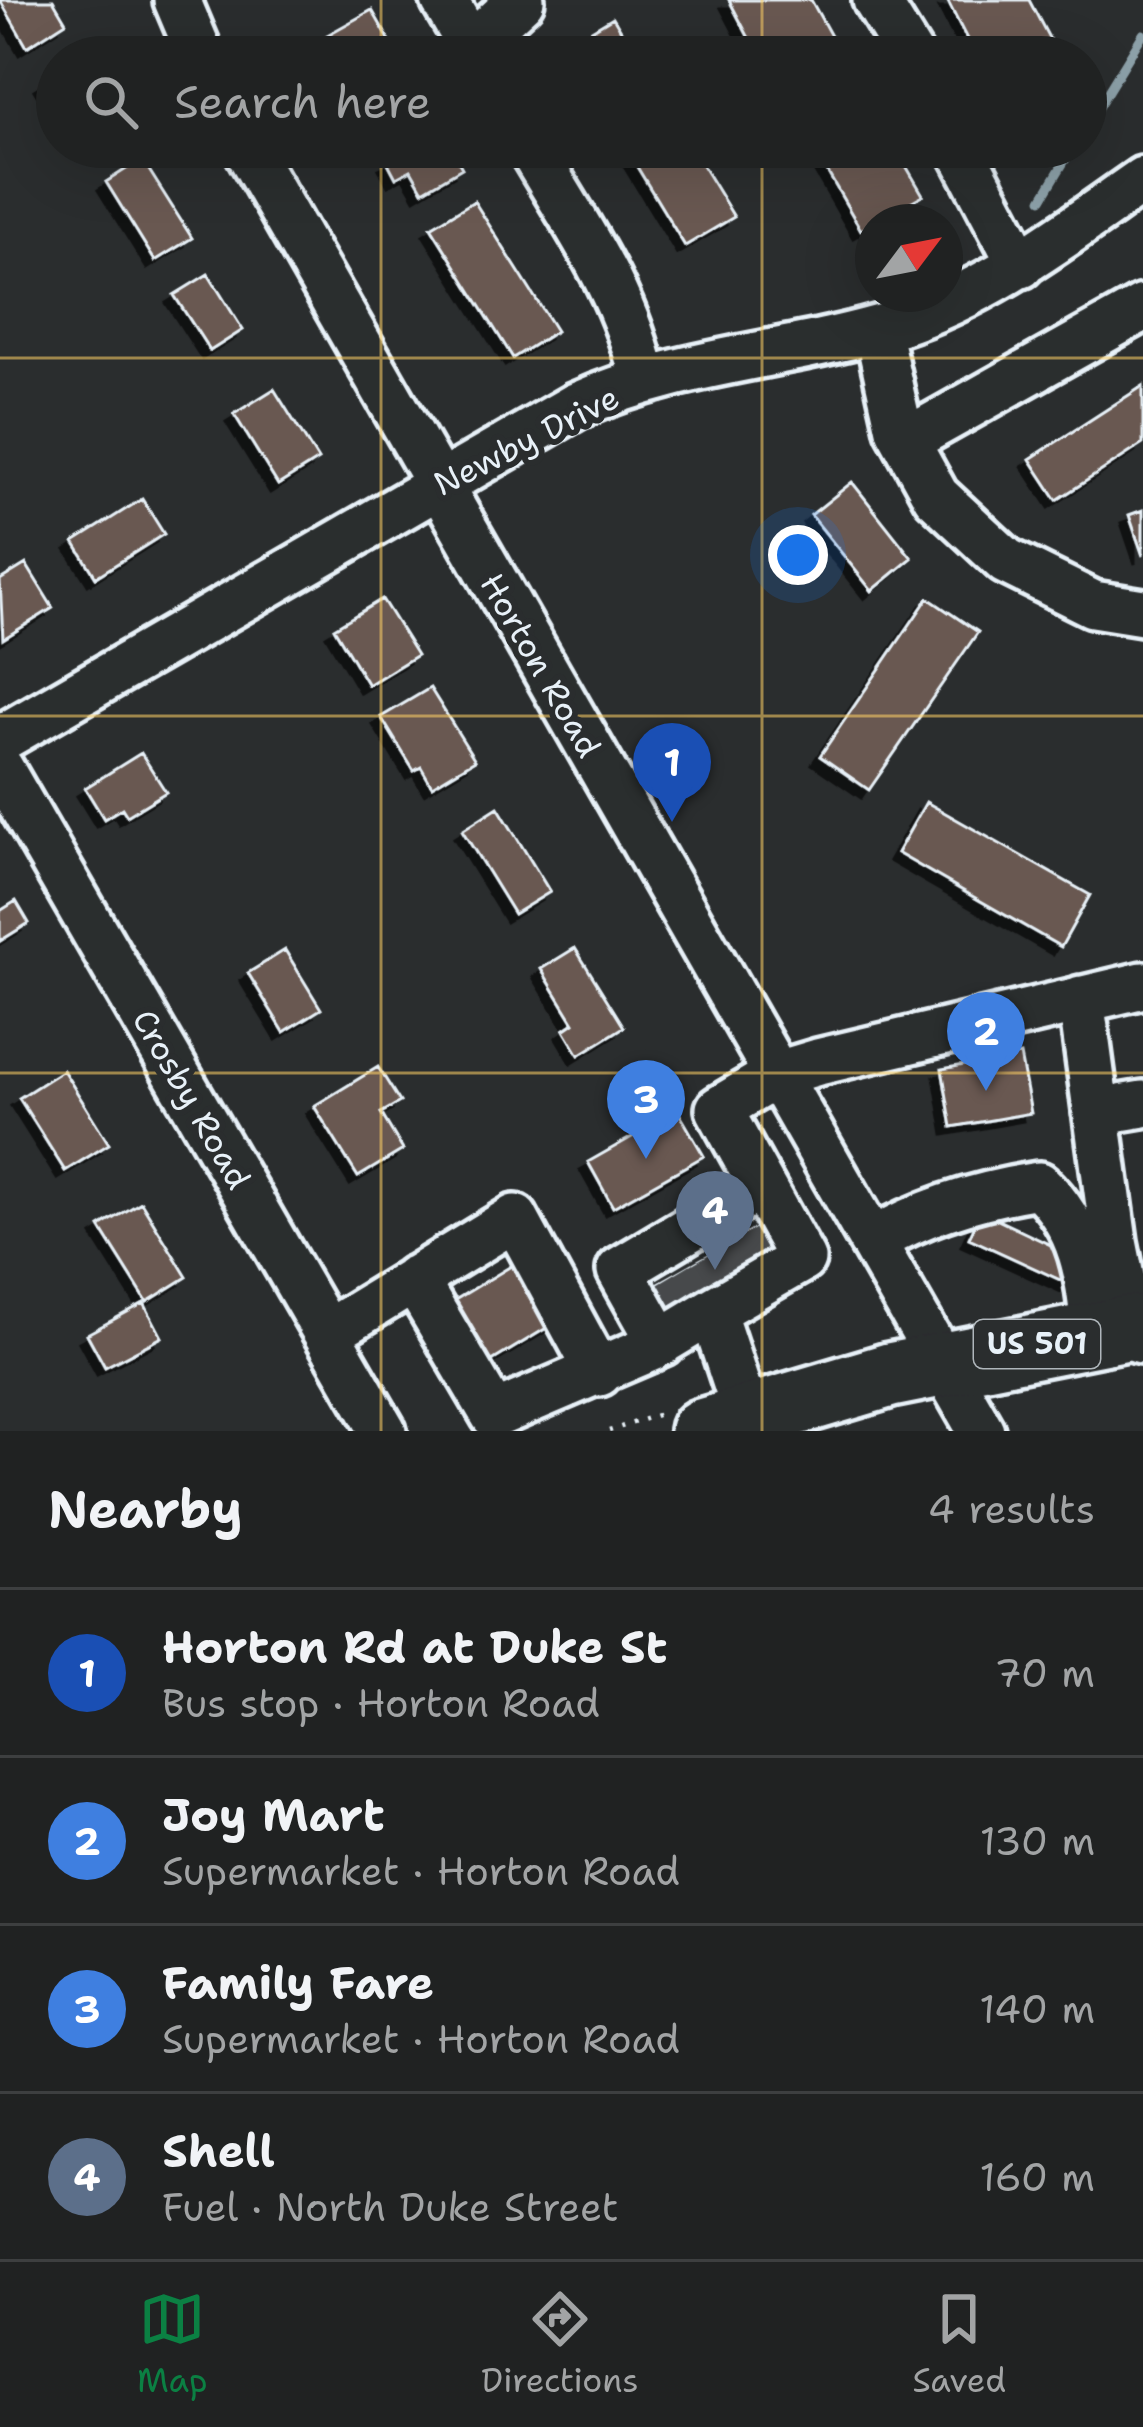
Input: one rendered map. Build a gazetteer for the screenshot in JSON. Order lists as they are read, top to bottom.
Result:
{
  "streets": {
    "highway": ["US 501"],
    "street": ["Newby Drive", "Horton Road", "Crosby Road"]
  },
  "crossings": [
    ["Newby Drive", "Horton Road"],
    ["Horton Road", "US 501"]
  ],
  "north": "top right",
  "page": {
    "search": "Search here",
    "pins": [
      "1",
      "2",
      "3",
      "4"
    ],
    "heading": ["Nearby", "4 results"],
    "list": [
      {
        "mark": "1",
        "name": "Horton Rd at Duke St",
        "note": "Bus stop · Horton Road",
        "value": "70 m"
      },
      {
        "mark": "2",
        "name": "Joy Mart",
        "note": "Supermarket · Horton Road",
        "value": "130 m"
      },
      {
        "mark": "3",
        "name": "Family Fare",
        "note": "Supermarket · Horton Road",
        "value": "140 m"
      },
      {
        "mark": "4",
        "name": "Shell",
        "note": "Fuel · North Duke Street",
        "value": "160 m"
      }
    ],
    "nav": ["Map", "Directions", "Saved"]
  }
}
